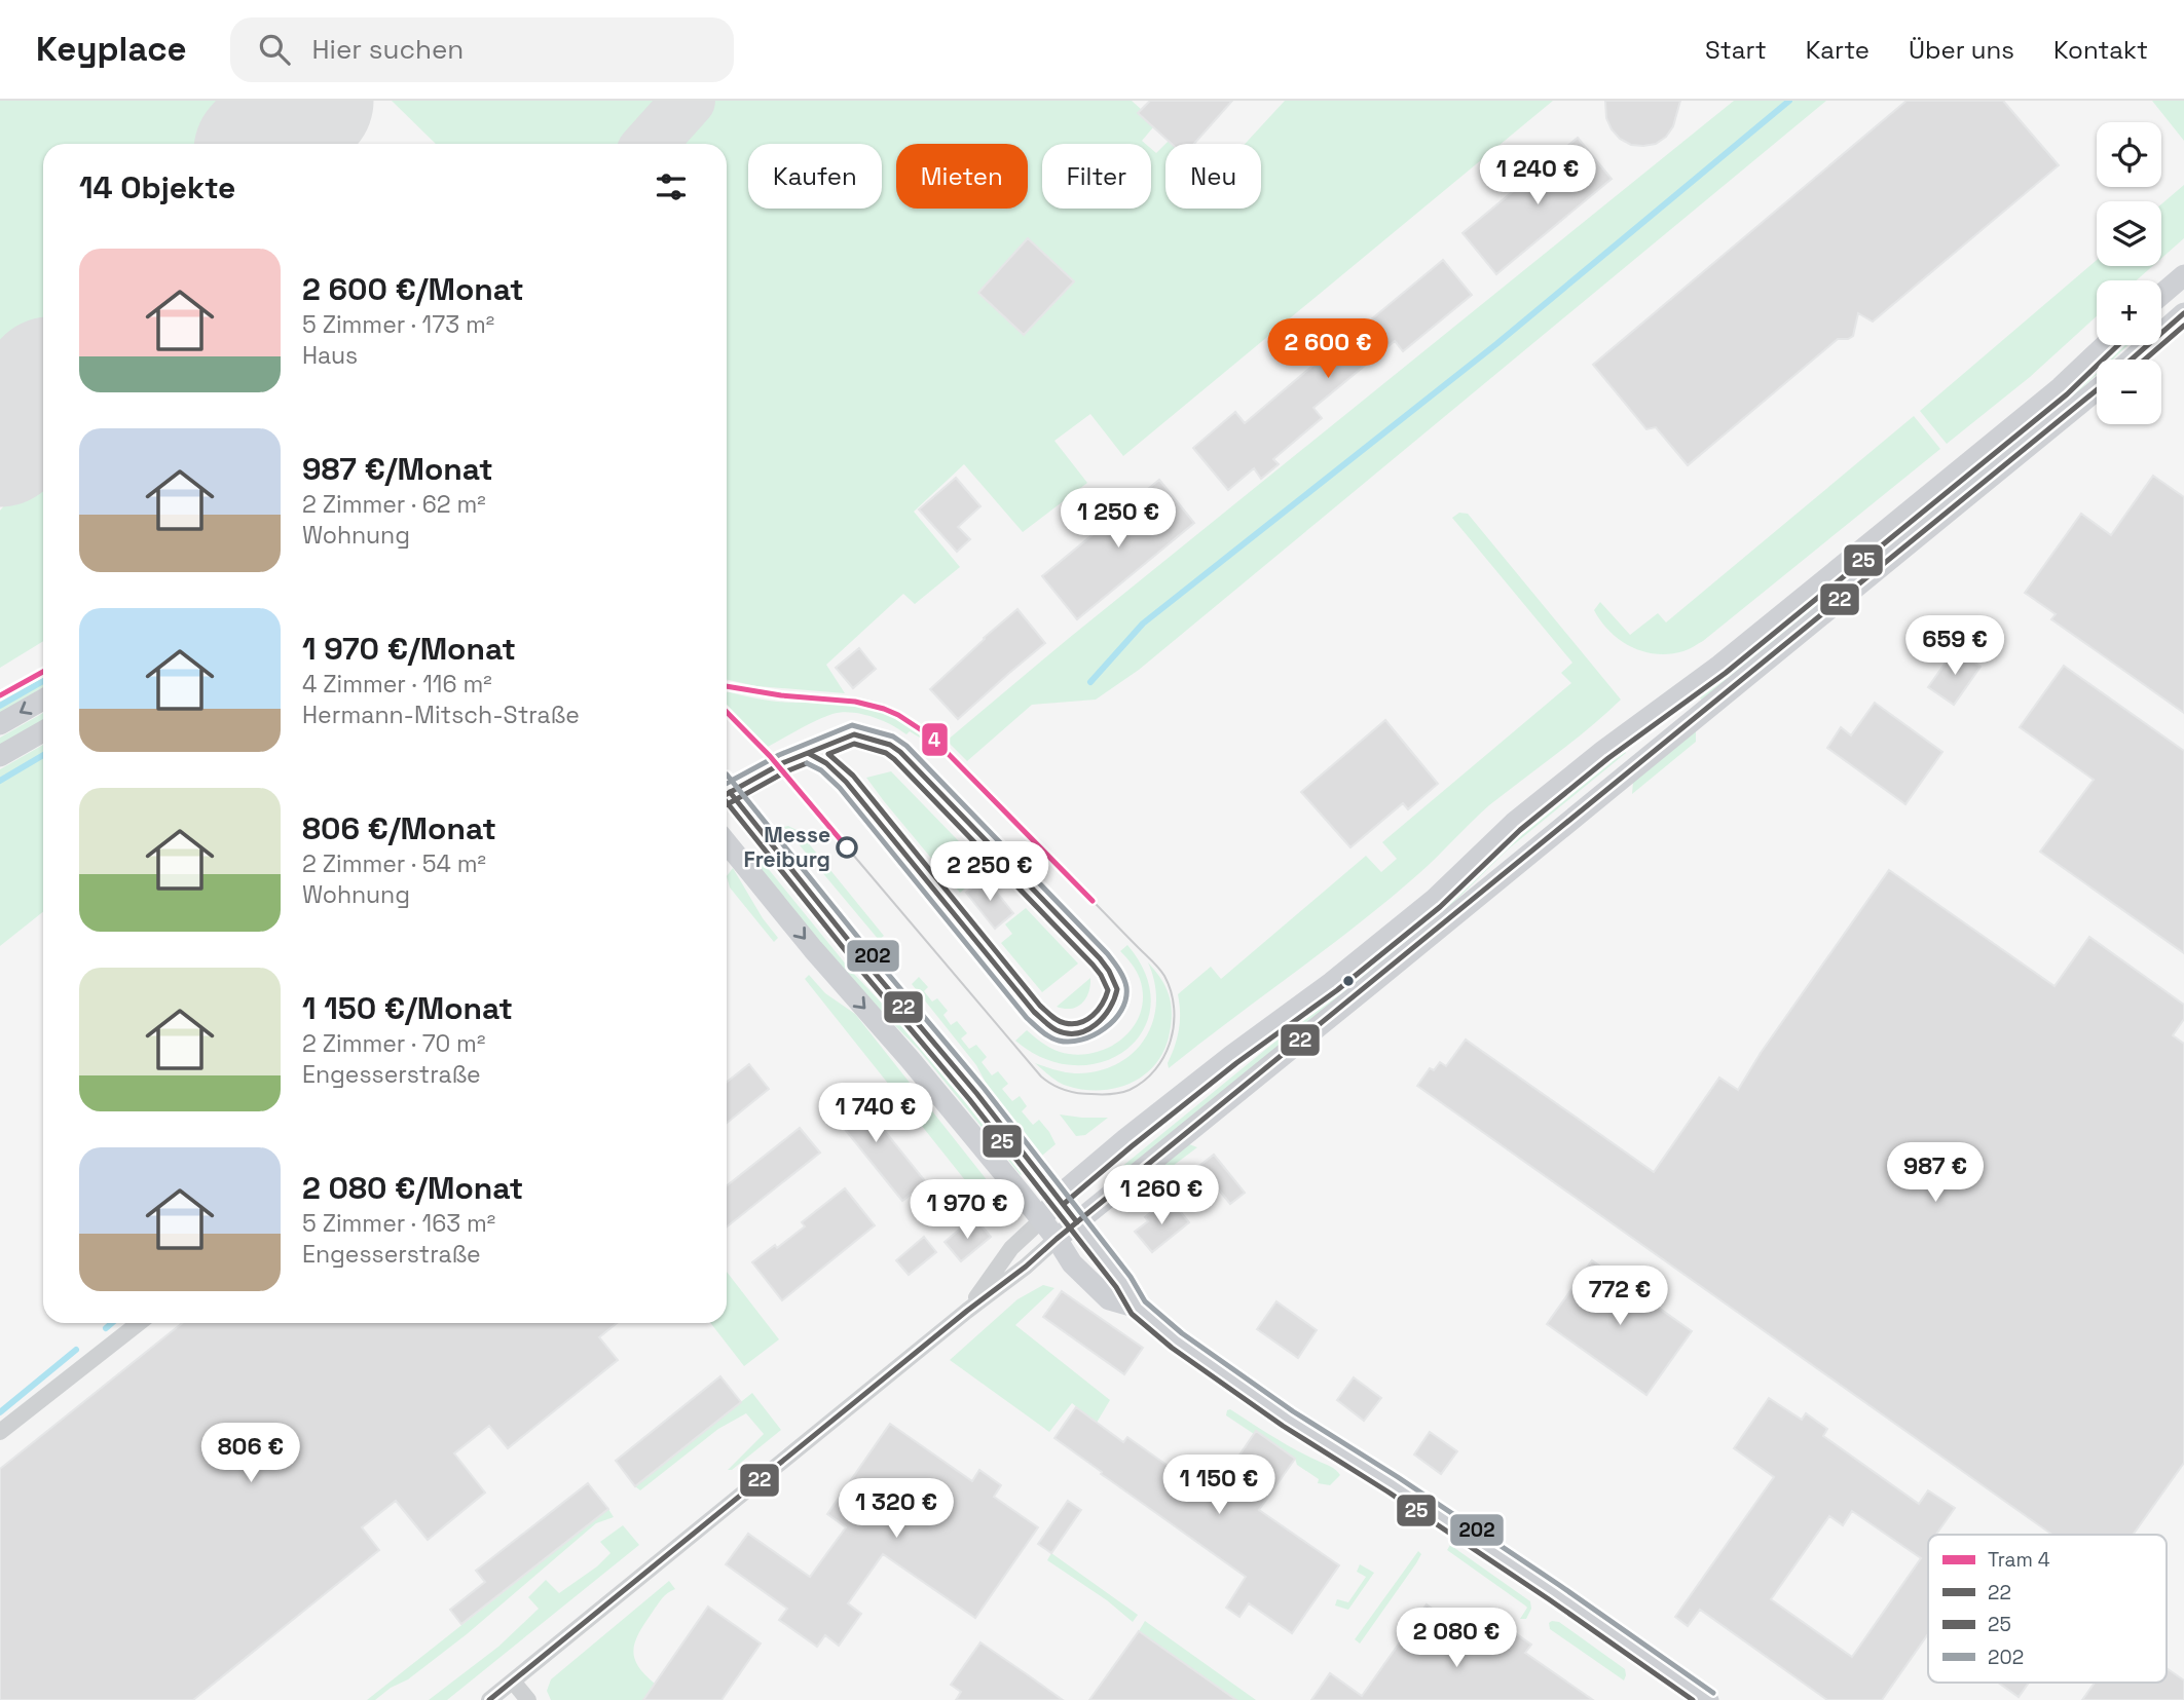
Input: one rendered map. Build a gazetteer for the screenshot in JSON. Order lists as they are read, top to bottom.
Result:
{
  "places": ["Messe Freiburg"],
  "lines": [
    "transit line 22",
    "transit line 25",
    "tram line 4",
    "transit line 202"
  ],
  "legend": [
    "Tram 4",
    "22",
    "25",
    "202"
  ],
  "page": {
    "header": "Keyplace",
    "search": "Hier suchen",
    "nav": [
      "Start",
      "Karte",
      "Über uns",
      "Kontakt"
    ],
    "map_buttons": ["+", "−"],
    "chip": [
      "Kaufen",
      "Mieten",
      "Filter",
      "Neu"
    ],
    "heading": "14 Objekte",
    "price": [
      "1 240 €",
      "2 600 €",
      "1 250 €",
      "659 €",
      "2 250 €",
      "1 740 €",
      "987 €",
      "1 260 €",
      "1 970 €",
      "772 €",
      "806 €",
      "1 150 €",
      "1 320 €",
      "2 080 €"
    ],
    "list": [
      {
        "name": "2 600 €/Monat",
        "note": "5 Zimmer · 173 m² · Haus"
      },
      {
        "name": "987 €/Monat",
        "note": "2 Zimmer · 62 m² · Wohnung"
      },
      {
        "name": "1 970 €/Monat",
        "note": "4 Zimmer · 116 m² · Hermann-Mitsch-Straße"
      },
      {
        "name": "806 €/Monat",
        "note": "2 Zimmer · 54 m² · Wohnung"
      },
      {
        "name": "1 150 €/Monat",
        "note": "2 Zimmer · 70 m² · Engesserstraße"
      },
      {
        "name": "2 080 €/Monat",
        "note": "5 Zimmer · 163 m² · Engesserstraße"
      }
    ]
  }
}
